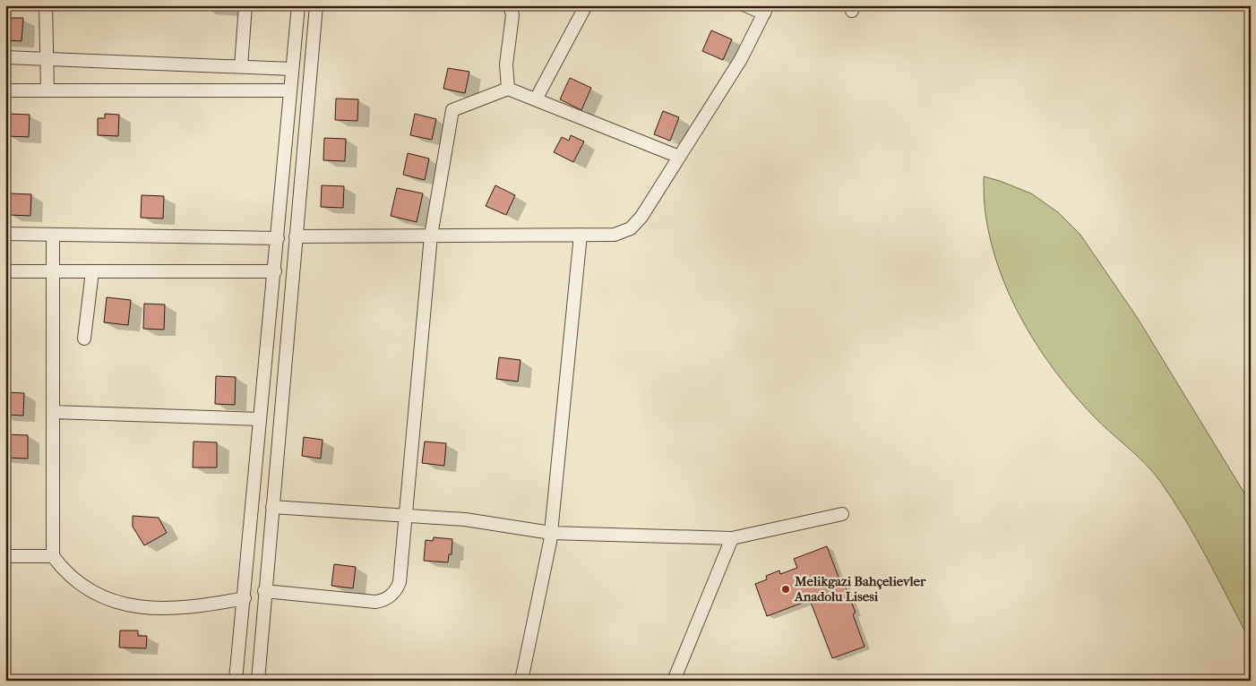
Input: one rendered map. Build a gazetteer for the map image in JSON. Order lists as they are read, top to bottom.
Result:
{
  "places": ["Melikgazi Bahçelievler Anadolu Lisesi"]
}
